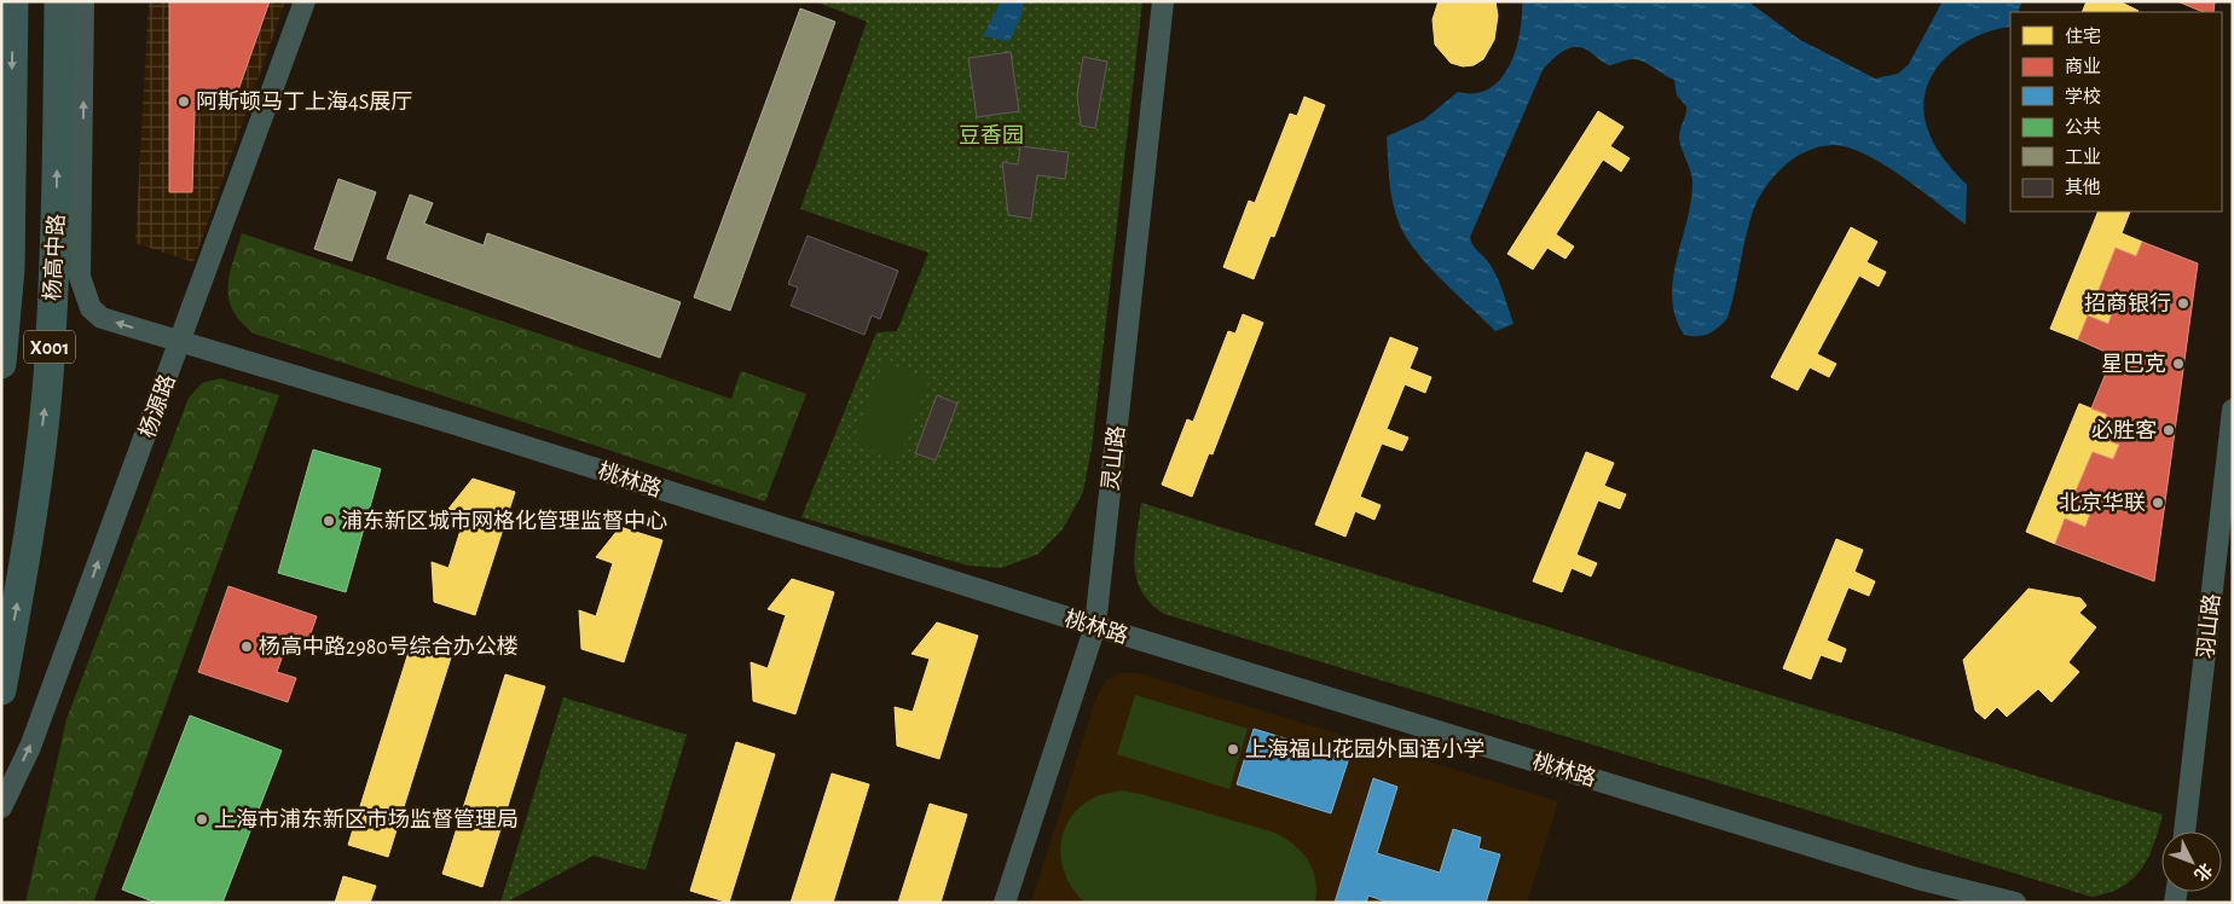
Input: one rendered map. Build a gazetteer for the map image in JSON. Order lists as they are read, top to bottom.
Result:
{
  "streets": {
    "highway": ["杨高中路", "X001"],
    "street": [
      "杨源路",
      "灵山路",
      "桃林路",
      "羽山路"
    ]
  },
  "crossings": [
    ["X001", "杨源路"],
    ["X001", "桃林路"],
    ["杨源路", "桃林路"],
    ["灵山路", "桃林路"]
  ],
  "one_way": ["杨源路"],
  "parks": ["豆香园"],
  "places": [
    "阿斯顿马丁上海4S展厅",
    "招商银行",
    "星巴克",
    "必胜客",
    "北京华联",
    "浦东新区城市网格化管理监督中心",
    "杨高中路2980号综合办公楼",
    "上海福山花园外国语小学",
    "上海市浦东新区市场监督管理局"
  ],
  "legend": [
    "住宅",
    "商业",
    "学校",
    "公共",
    "工业",
    "其他"
  ],
  "north": "bottom right"
}
